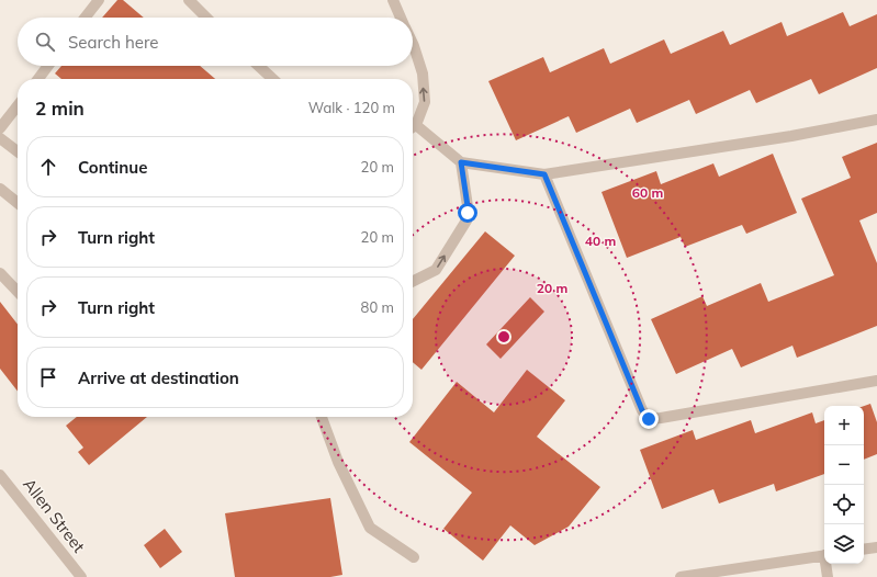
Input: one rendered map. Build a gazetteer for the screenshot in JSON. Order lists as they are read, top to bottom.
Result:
{
  "streets": {
    "street": ["Allen Street"]
  },
  "page": {
    "search": "Search here",
    "heading": ["2 min", "Walk · 120 m"],
    "list": [
      ["Continue", "20 m"],
      ["Turn right", "20 m"],
      ["Turn right", "80 m"],
      "Arrive at destination"
    ],
    "map_buttons": ["+", "−"]
  },
  "rings": ["60 m", "40 m", "20 m"]
}
